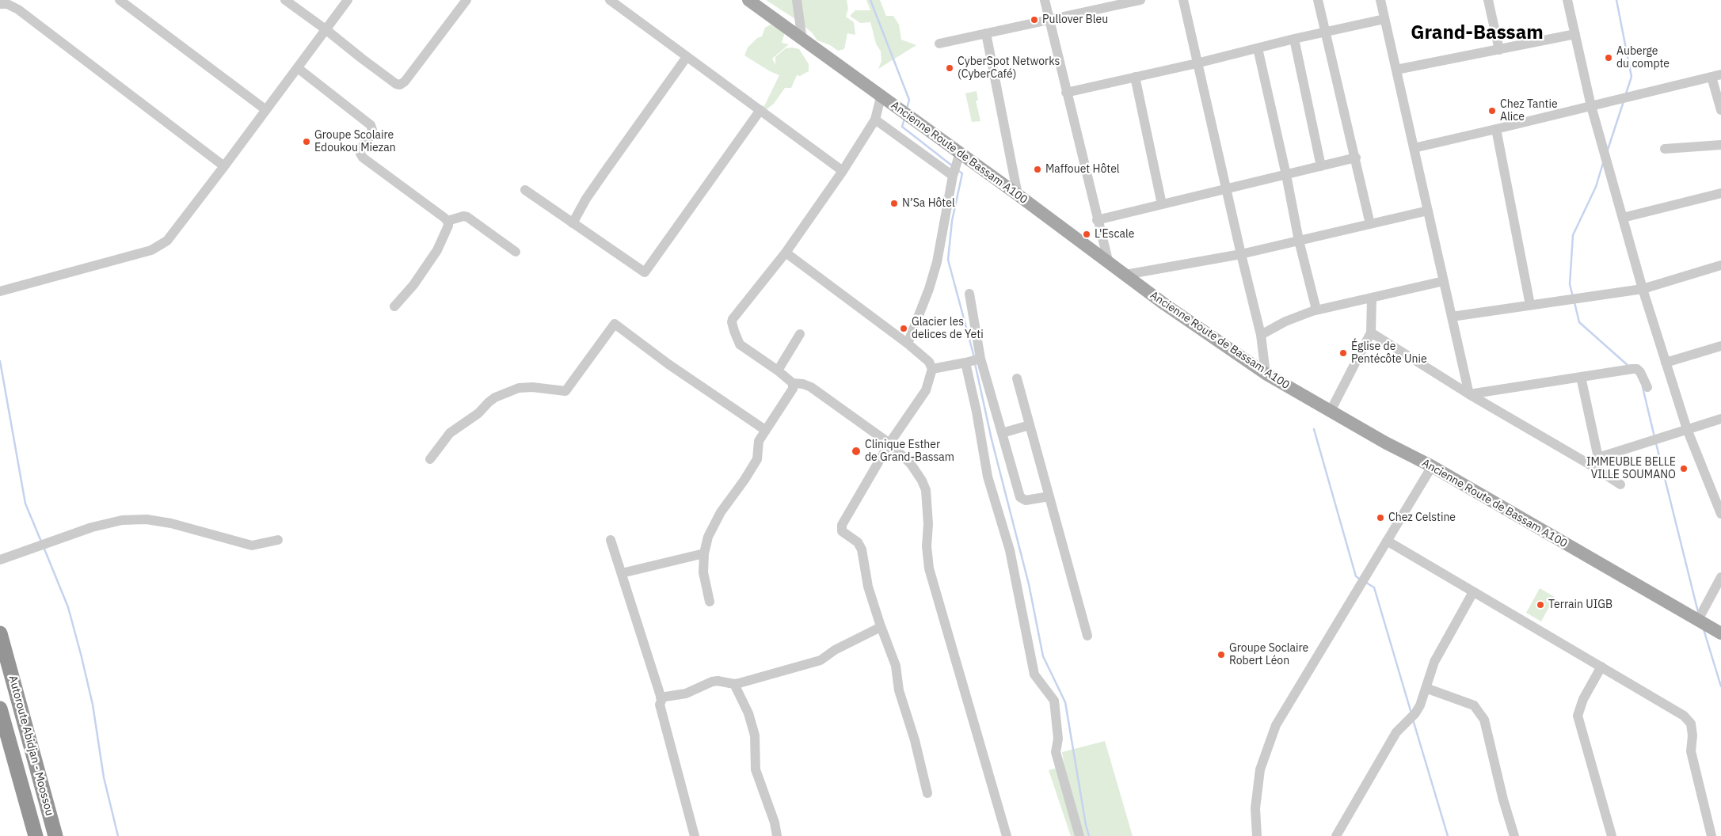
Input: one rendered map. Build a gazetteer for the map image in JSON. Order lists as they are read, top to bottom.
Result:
{
  "streets": {
    "highway": ["Autoroute Abidjan - Moossou"],
    "main road": ["Ancienne Route de Bassam A100"]
  },
  "districts": ["Grand-Bassam"],
  "places": [
    "Pullover Bleu",
    "Auberge du compte",
    "CyberSpot Networks (CyberCafé)",
    "Chez Tantie Alice",
    "Groupe Scolaire Edoukou Miezan",
    "Maffouet Hôtel",
    "N’Sa Hôtel",
    "L'Escale",
    "Glacier les delices de Yeti",
    "Église de Pentécôte Unie",
    "Clinique Esther de Grand-Bassam",
    "IMMEUBLE BELLE VILLE SOUMANO",
    "Chez Celstine",
    "Terrain UIGB",
    "Groupe Soclaire Robert Léon"
  ]
}
